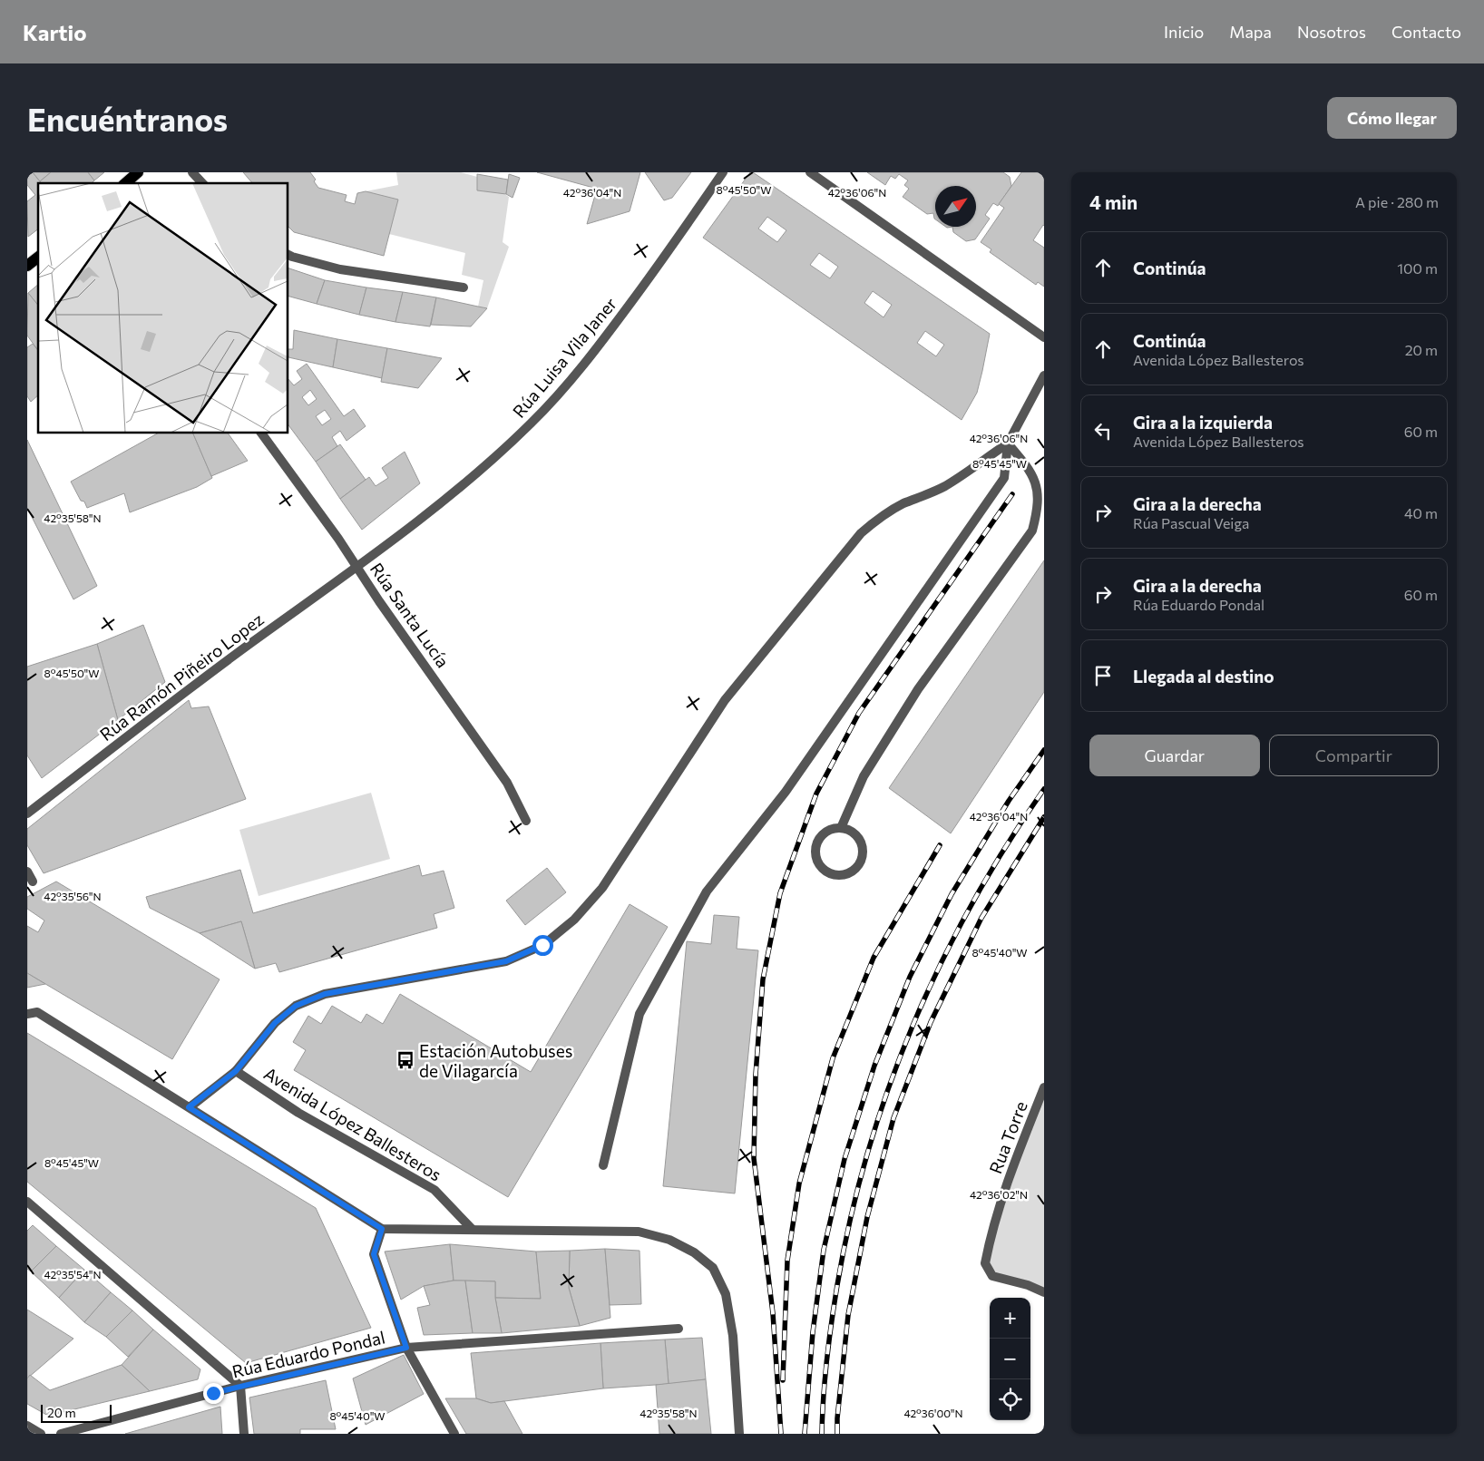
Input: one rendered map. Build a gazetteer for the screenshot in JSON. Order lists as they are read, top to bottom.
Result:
{
  "streets": {
    "street": [
      "Rúa Luisa Vila Janer",
      "Rúa Santa Lucía",
      "Rúa Ramón Piñeiro Lopez",
      "Avenida López Ballesteros",
      "Rua Torre",
      "Rúa Eduardo Pondal"
    ]
  },
  "crossings": [
    ["Rúa Luisa Vila Janer", "Rúa Santa Lucía"],
    ["Rúa Luisa Vila Janer", "Rúa Ramón Piñeiro Lopez"],
    ["Rúa Santa Lucía", "Rúa Ramón Piñeiro Lopez"]
  ],
  "places": {
    "bus stop": ["Estación Autobuses de Vilagarcía"]
  },
  "scale_bar": "20 m",
  "north": "top right",
  "page": {
    "header": "Kartio",
    "nav": [
      "Inicio",
      "Mapa",
      "Nosotros",
      "Contacto"
    ],
    "buttons": [
      "Cómo llegar",
      ["Guardar", "Compartir"]
    ],
    "title": "Encuéntranos",
    "heading": ["4 min", "A pie · 280 m"],
    "list": [
      ["Continúa", "100 m"],
      ["Continúa", "Avenida López Ballesteros", "20 m"],
      ["Gira a la izquierda", "Avenida López Ballesteros", "60 m"],
      ["Gira a la derecha", "Rúa Pascual Veiga", "40 m"],
      ["Gira a la derecha", "Rúa Eduardo Pondal", "60 m"],
      "Llegada al destino"
    ],
    "map_buttons": ["+", "−"],
    "scale": "20 m"
  },
  "coordinates": [
    "8°45'50\"W",
    "42°36'04\"N",
    "42°36'06\"N",
    "8°45'45\"W",
    "42°35'58\"N",
    "42°35'56\"N",
    "8°45'40\"W",
    "42°36'02\"N",
    "42°35'54\"N",
    "42°36'00\"N"
  ]
}
